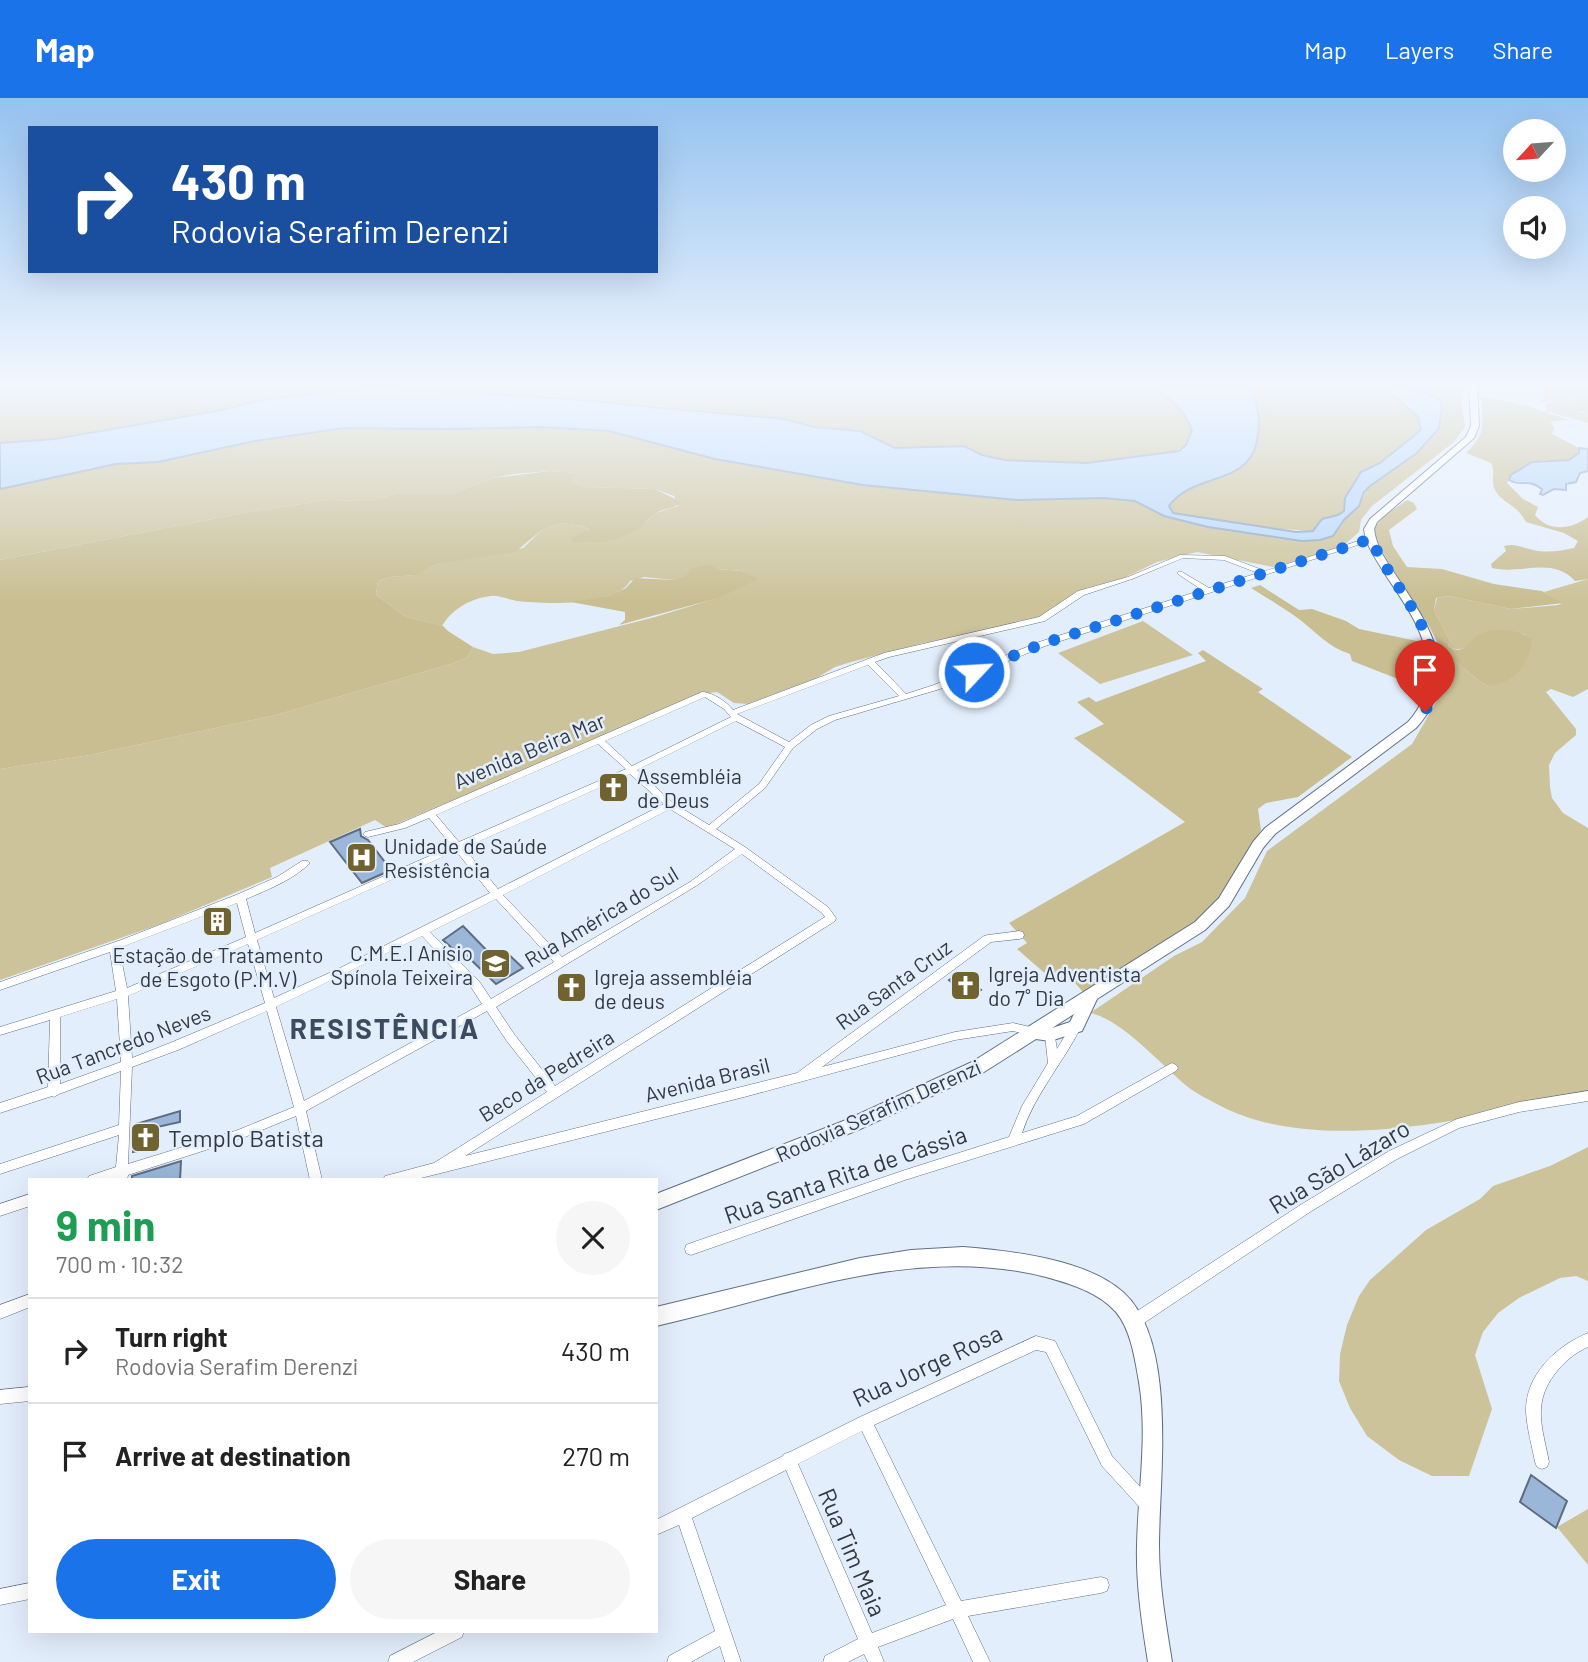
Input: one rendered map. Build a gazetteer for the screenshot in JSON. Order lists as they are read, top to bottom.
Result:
{
  "streets": {
    "main road": ["Rodovia Serafim Derenzi"],
    "street": [
      "Avenida Beira Mar",
      "Rua América do Sul",
      "Rua Santa Cruz",
      "Rua Tancredo Neves",
      "Beco da Pedreira",
      "Avenida Brasil",
      "Rua São Lázaro",
      "Rua Santa Rita de Cássia",
      "Rua Jorge Rosa",
      "Rua Tim Maia"
    ]
  },
  "crossings": [
    ["Avenida Beira Mar", "Beco da Pedreira"],
    ["Rua América do Sul", "Beco da Pedreira"],
    ["Rua Santa Cruz", "Avenida Brasil"],
    ["Rua Tancredo Neves", "Beco da Pedreira"],
    ["Beco da Pedreira", "Avenida Brasil"],
    ["Avenida Brasil", "Rodovia Serafim Derenzi"],
    ["Rua Jorge Rosa", "Rua Tim Maia"]
  ],
  "districts": ["RESISTÊNCIA"],
  "places": {
    "church": [
      "Assembléia de Deus",
      "Igreja Adventista do 7˚ Dia",
      "Igreja assembléia de deus",
      "Templo Batista"
    ],
    "hospital": ["Unidade de Saúde Resistência"],
    "building": ["Estação de Tratamento de Esgoto (P.M.V)"],
    "school or university": ["C.M.E.I Anísio Spínola Teixeira"]
  },
  "north": "bottom left",
  "page": {
    "header": "Map",
    "nav": ["Map", "Layers", "Share"],
    "turn": ["430 m", "Rodovia Serafim Derenzi"],
    "heading": ["9 min", "700 m · 10:32"],
    "list": [
      {
        "name": "Turn right",
        "note": "Rodovia Serafim Derenzi",
        "value": "430 m"
      },
      {
        "name": "Arrive at destination",
        "value": "270 m"
      }
    ],
    "buttons": ["Exit", "Share"]
  }
}
